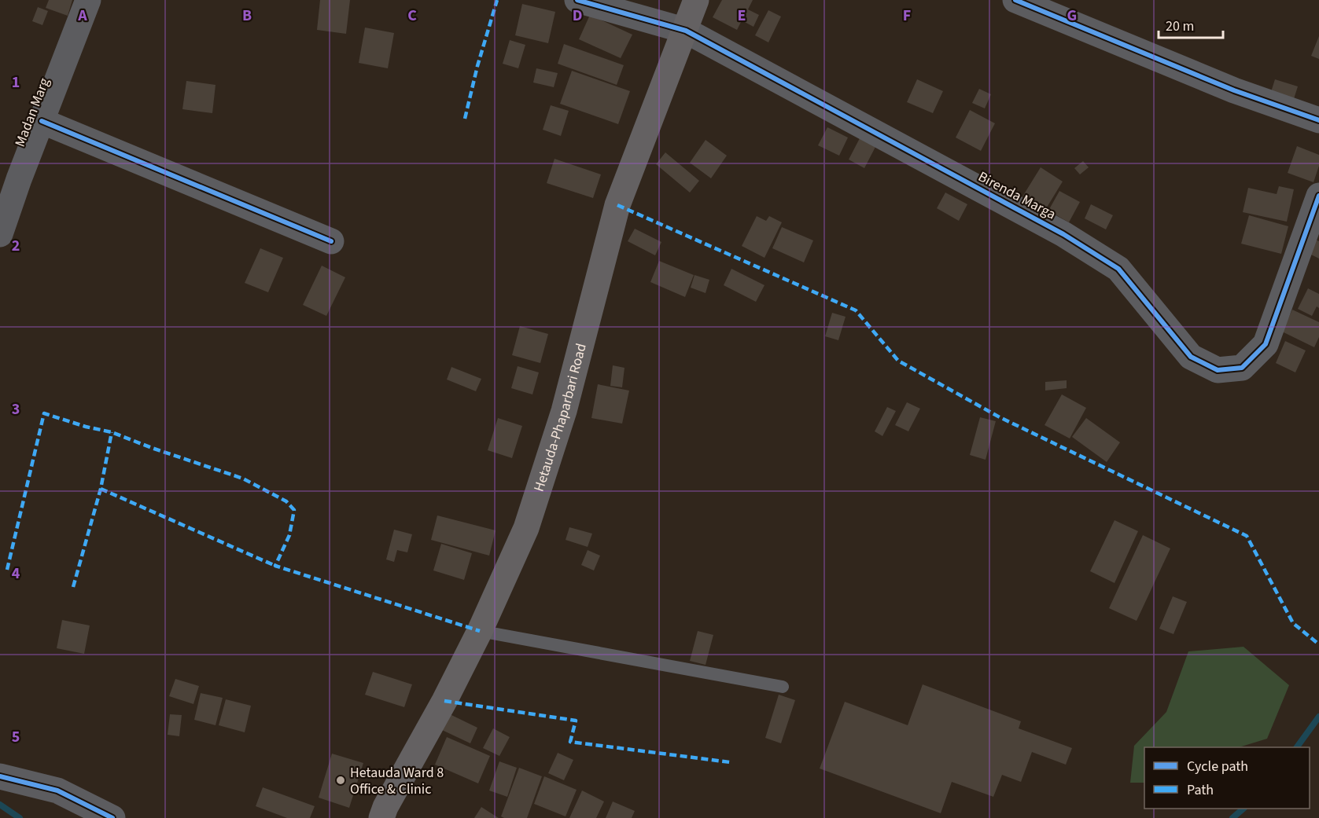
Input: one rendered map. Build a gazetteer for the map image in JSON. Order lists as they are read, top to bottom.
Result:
{
  "streets": {
    "highway": ["Hetauda-Phaparbari Road"],
    "street": ["Madan Marg", "Birenda Marga"]
  },
  "crossings": [
    ["Birenda Marga", "Hetauda-Phaparbari Road"]
  ],
  "places": ["Hetauda Ward 8 Office & Clinic"],
  "legend": ["Cycle path", "Path"],
  "scale_bar": "20 m",
  "grid": {
    "columns": [
      "A",
      "B",
      "C",
      "D",
      "E",
      "F",
      "G"
    ],
    "rows": [
      "1",
      "2",
      "3",
      "4",
      "5"
    ]
  }
}
